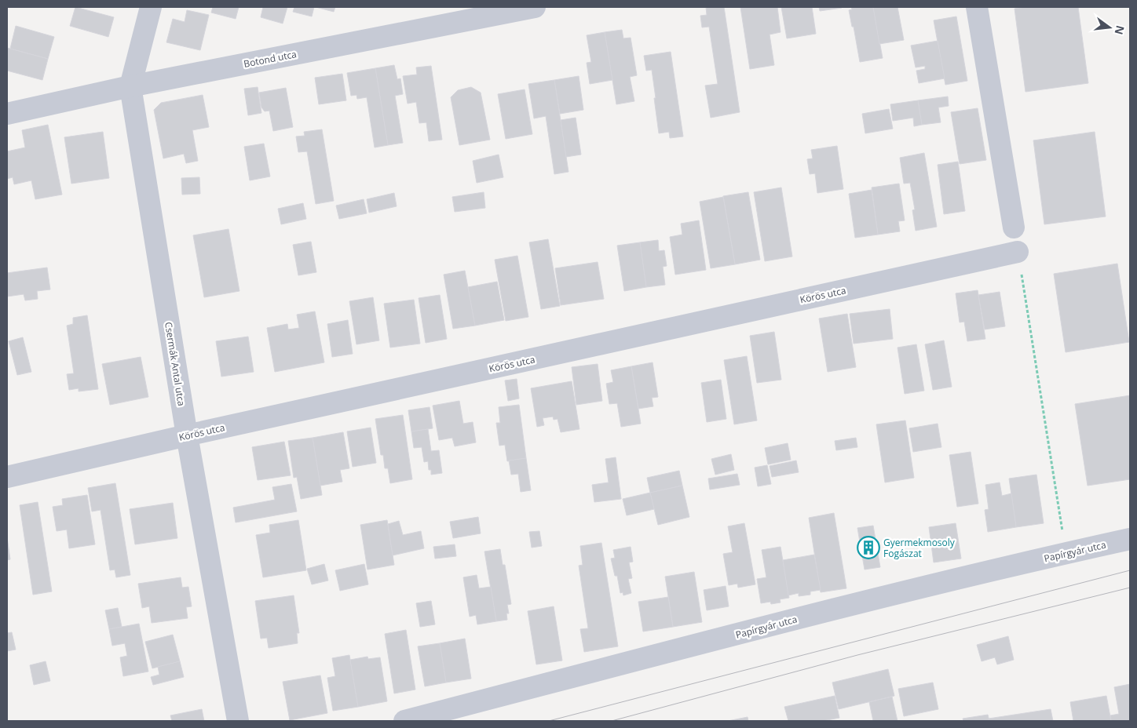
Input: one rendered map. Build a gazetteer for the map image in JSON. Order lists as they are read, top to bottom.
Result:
{
  "streets": {
    "street": [
      "Botond utca",
      "Körös utca",
      "Csermák Antal utca",
      "Papírgyár utca"
    ]
  },
  "crossings": [
    ["Botond utca", "Csermák Antal utca"],
    ["Körös utca", "Csermák Antal utca"]
  ],
  "places": {
    "building": ["Gyermekmosoly Fogászat"]
  },
  "north": "right"
}
